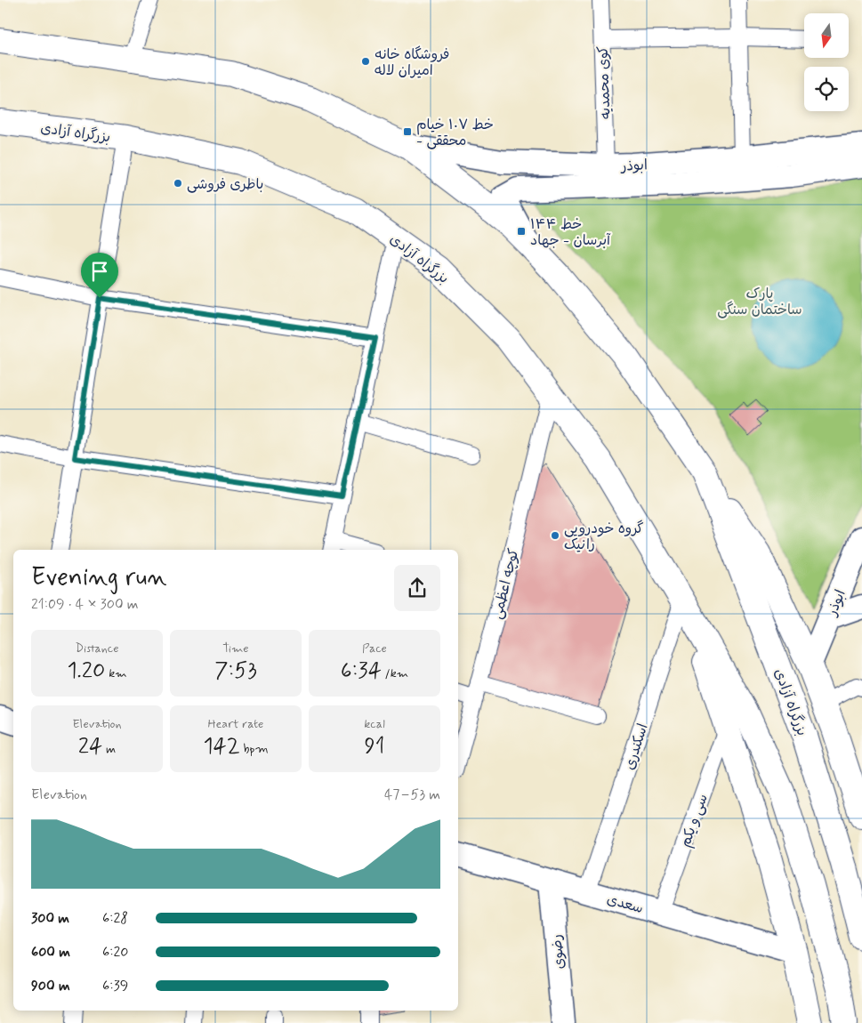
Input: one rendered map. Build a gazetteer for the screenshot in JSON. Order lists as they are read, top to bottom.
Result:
{
  "streets": {
    "highway": ["بزرگراه آزادی"],
    "main road": ["ابوذر", "سعدی", "رضوی"],
    "street": [
      "کوی محمدیه",
      "کوچه اعظمی",
      "اسکندری",
      "سی و یکم"
    ]
  },
  "crossings": [
    ["کوی محمدیه", "ابوذر"],
    ["بزرگراه آزادی", "ابوذر"],
    ["بزرگراه آزادی", "کوچه اعظمی"],
    ["بزرگراه آزادی", "اسکندری"],
    ["بزرگراه آزادی", "سی و یکم"],
    ["بزرگراه آزادی", "سعدی"],
    ["اسکندری", "سعدی"],
    ["سی و یکم", "سعدی"],
    ["سعدی", "رضوی"]
  ],
  "parks": ["پارک ساختمان سنگی"],
  "places": {
    "other": ["فروشگاه خانه امیران لاله", "باطری فروشی", "گروه خودرویی رانیک"],
    "transit": ["خط ۱۰۷ خیام - محققی", "خط ۱۴۴ آبرسان - جهاد"]
  },
  "north": "bottom",
  "page": {
    "heading": ["Evening run", "21:09 · 4 × 300 m"],
    "stats": [
      ["Distance", "1.20 km"],
      ["Time", "7:53"],
      ["Pace", "6:34 /km"],
      ["Elevation", "24 m"],
      ["Heart rate", "142 bpm"],
      ["kcal", "91"]
    ],
    "chart": ["Elevation", "47–53 m"],
    "list": [
      {
        "name": "300 m",
        "note": "6:28"
      },
      {
        "name": "600 m",
        "note": "6:20"
      },
      {
        "name": "900 m",
        "note": "6:39"
      }
    ]
  }
}
